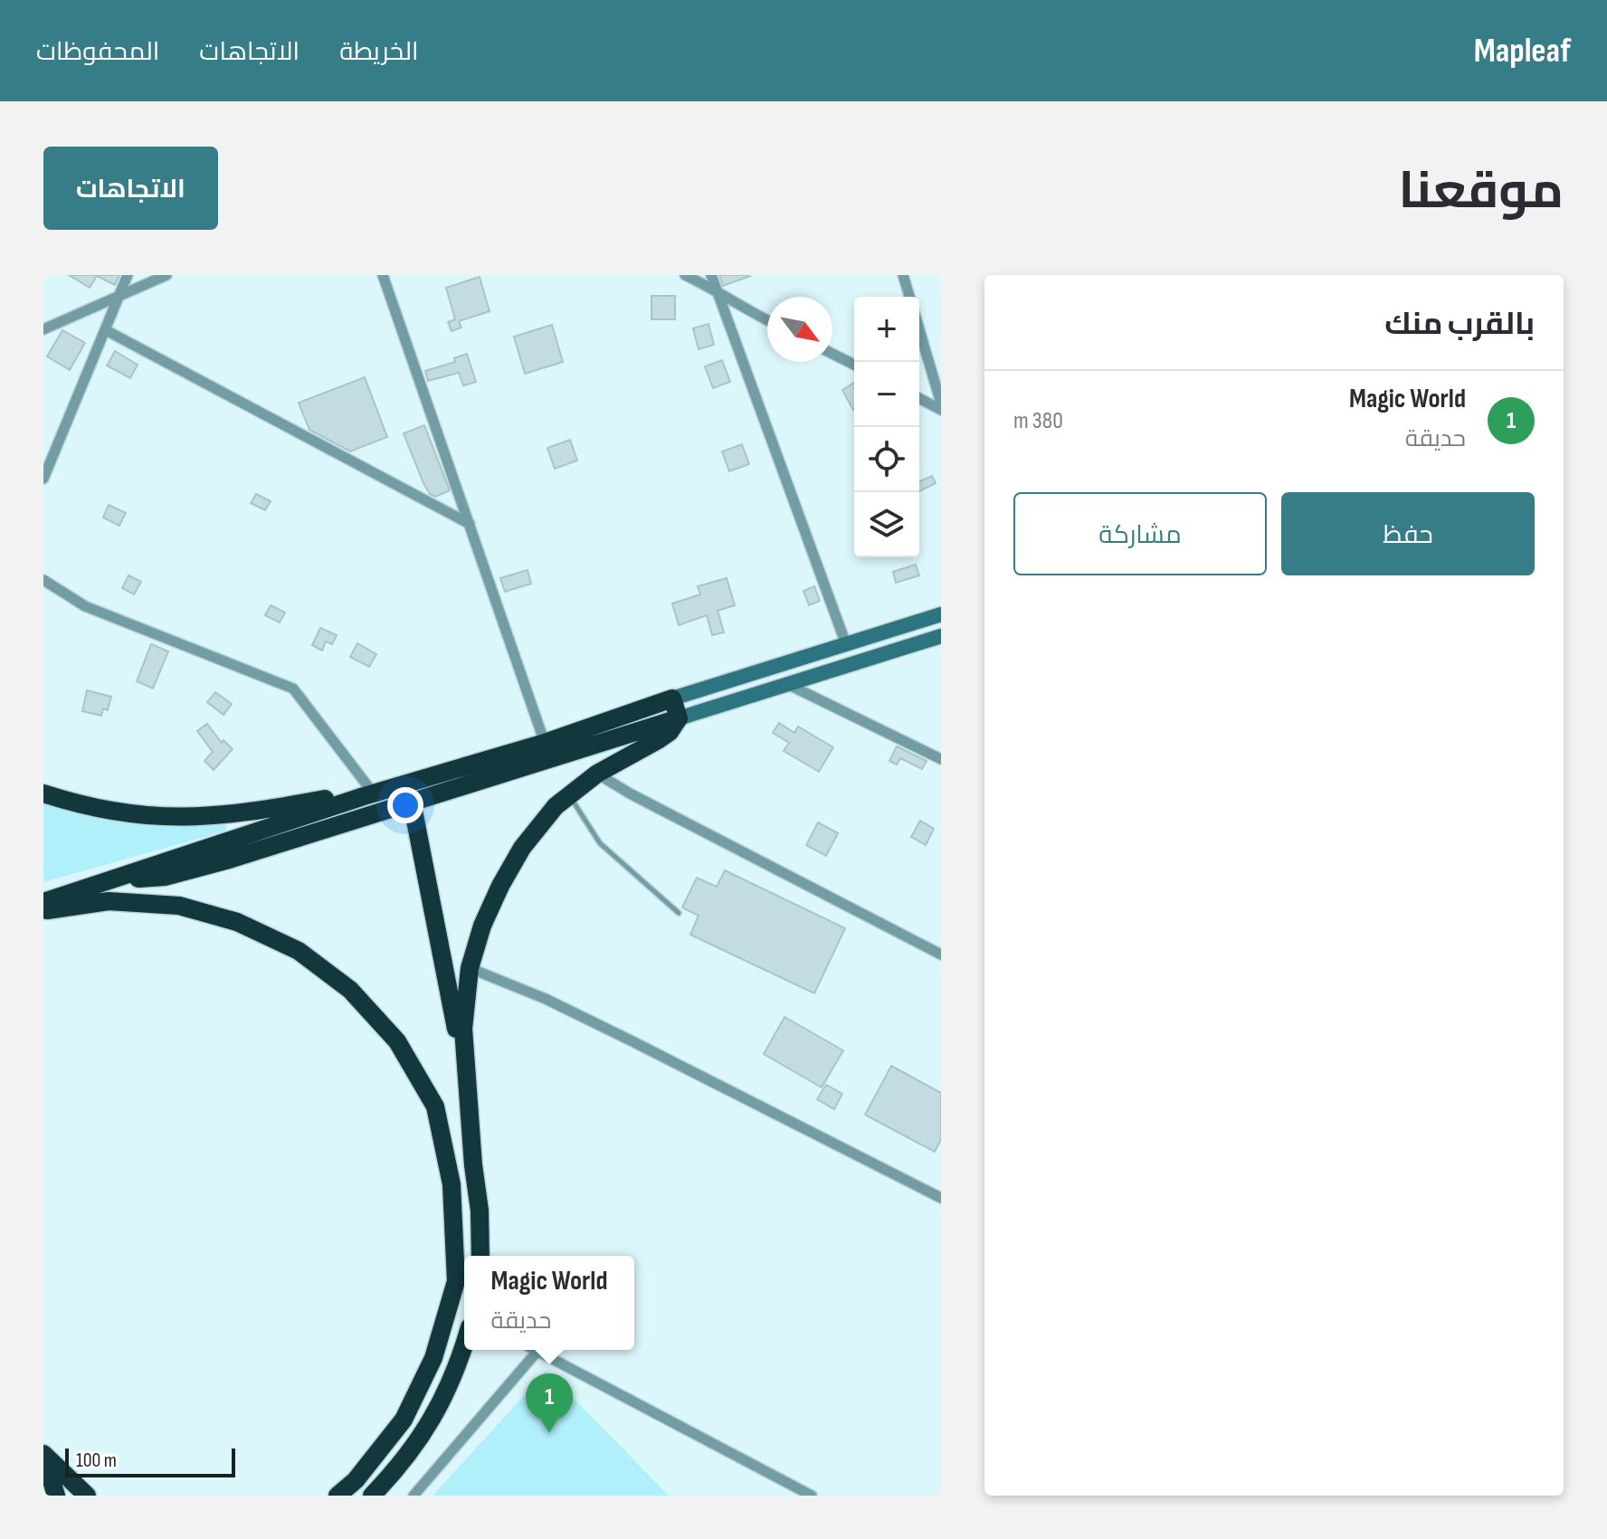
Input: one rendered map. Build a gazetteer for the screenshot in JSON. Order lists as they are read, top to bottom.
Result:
{
  "scale_bar": "100 m",
  "north": "bottom right",
  "page": {
    "header": "Mapleaf",
    "nav": ["الخريطة", "الاتجاهات", "المحفوظات"],
    "title": "موقعنا",
    "buttons": [
      "الاتجاهات",
      ["حفظ", "مشاركة"]
    ],
    "heading": "بالقرب منك",
    "map_buttons": ["+", "−"],
    "list": [
      {
        "mark": "1",
        "name": "Magic World",
        "note": "حديقة",
        "value": "380 m"
      }
    ],
    "popup": ["Magic World", "حديقة"],
    "pins": "1",
    "scale": "100 m"
  }
}
